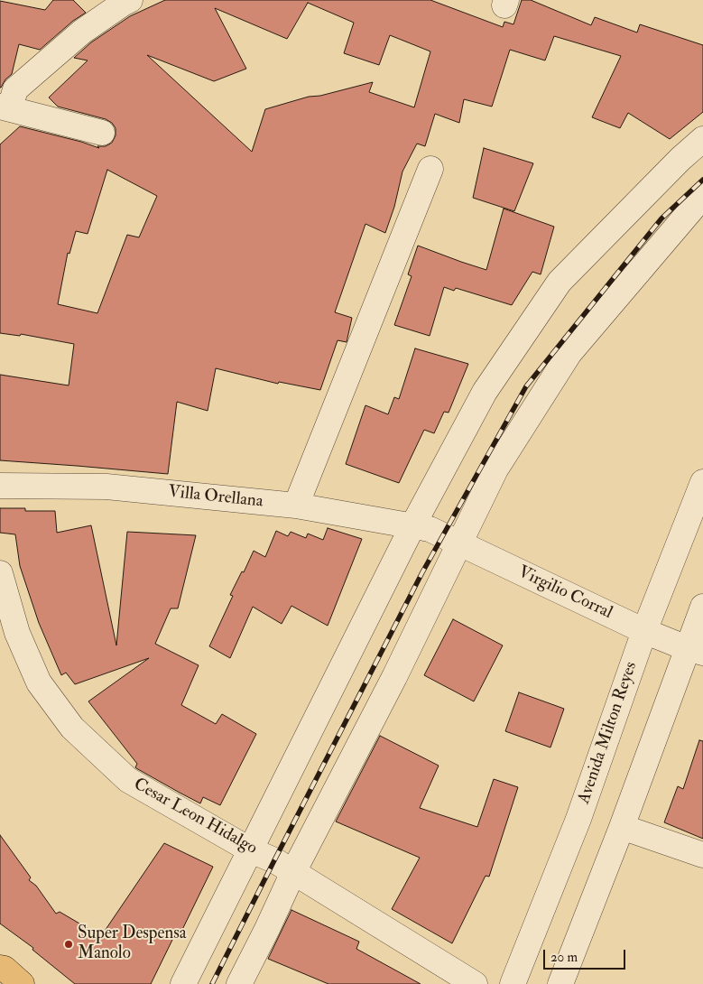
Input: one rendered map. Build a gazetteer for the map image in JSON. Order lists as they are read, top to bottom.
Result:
{
  "streets": {
    "street": [
      "Villa Orellana",
      "Virgilio Corral",
      "Avenida Milton Reyes",
      "Cesar Leon Hidalgo"
    ]
  },
  "crossings": [
    ["Villa Orellana", "Virgilio Corral"],
    ["Virgilio Corral", "Avenida Milton Reyes"]
  ],
  "places": ["Super Despensa Manolo"],
  "scale_bar": "20 m"
}
